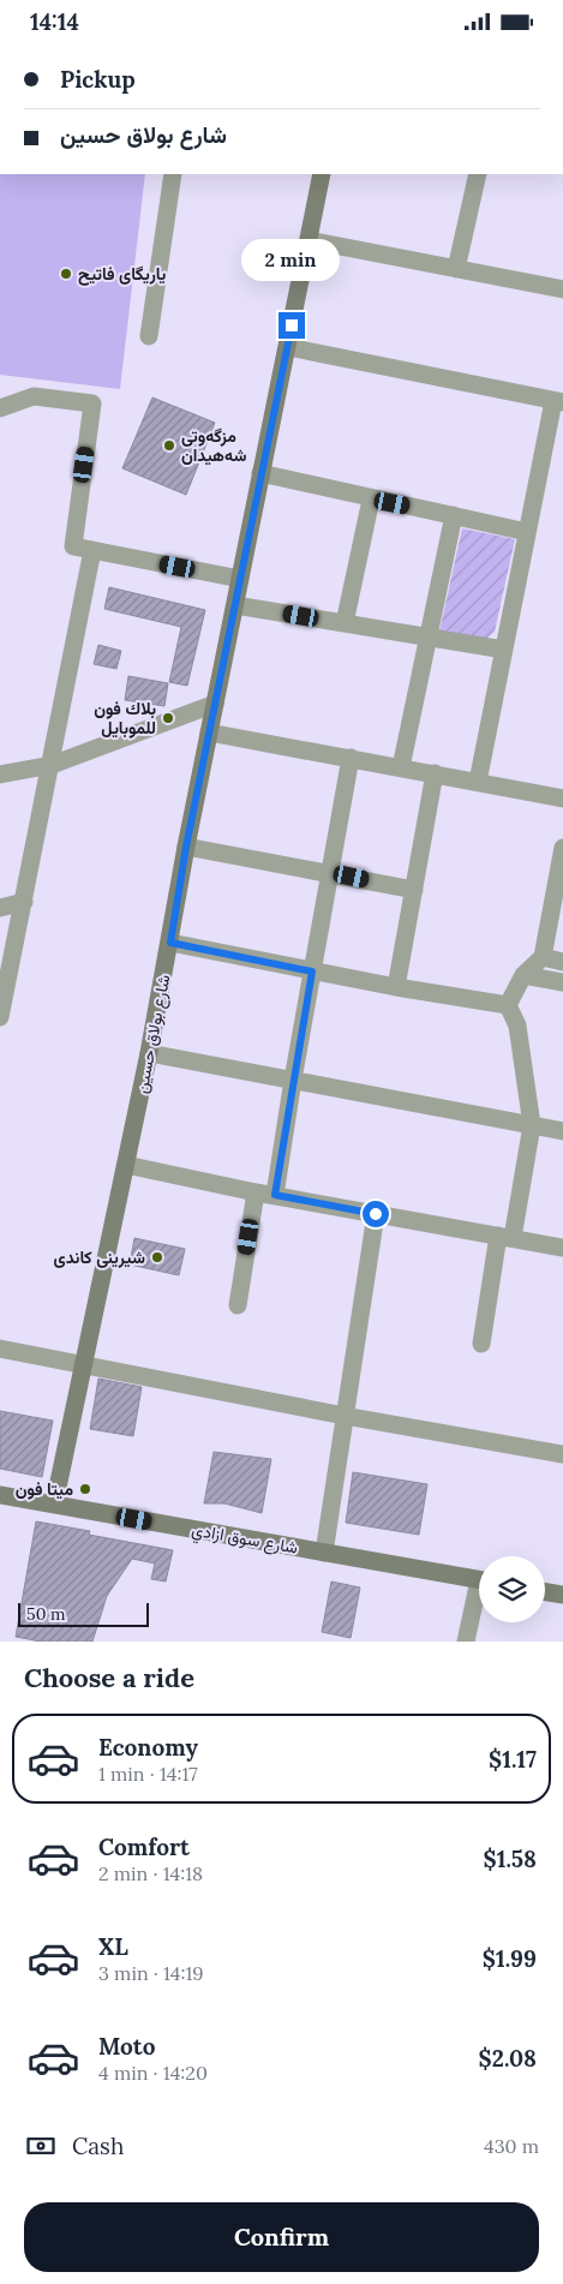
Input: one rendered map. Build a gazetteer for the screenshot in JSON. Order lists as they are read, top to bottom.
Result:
{
  "streets": {
    "street": ["شارع بولاق حسين", "شارع سوق ازادي"]
  },
  "crossings": [
    ["شارع بولاق حسين", "شارع سوق ازادي"]
  ],
  "places": [
    "یاریگای فاتیح",
    "مزگەوتی شەهیدان",
    "بلاك فون للموبايل",
    "شیرینی کاندی",
    "ميتا فون"
  ],
  "scale_bar": "50 m",
  "page": {
    "status": "14:14",
    "banner": ["Pickup", "شارع بولاق حسين"],
    "bubble": "2 min",
    "scale": "50 m",
    "heading": "Choose a ride",
    "list": [
      {
        "name": "Economy",
        "note": "1 min · 14:17",
        "value": "$1.17"
      },
      {
        "name": "Comfort",
        "note": "2 min · 14:18",
        "value": "$1.58"
      },
      {
        "name": "XL",
        "note": "3 min · 14:19",
        "value": "$1.99"
      },
      {
        "name": "Moto",
        "note": "4 min · 14:20",
        "value": "$2.08"
      }
    ],
    "pay": ["Cash", "430 m"],
    "buttons": "Confirm"
  }
}
